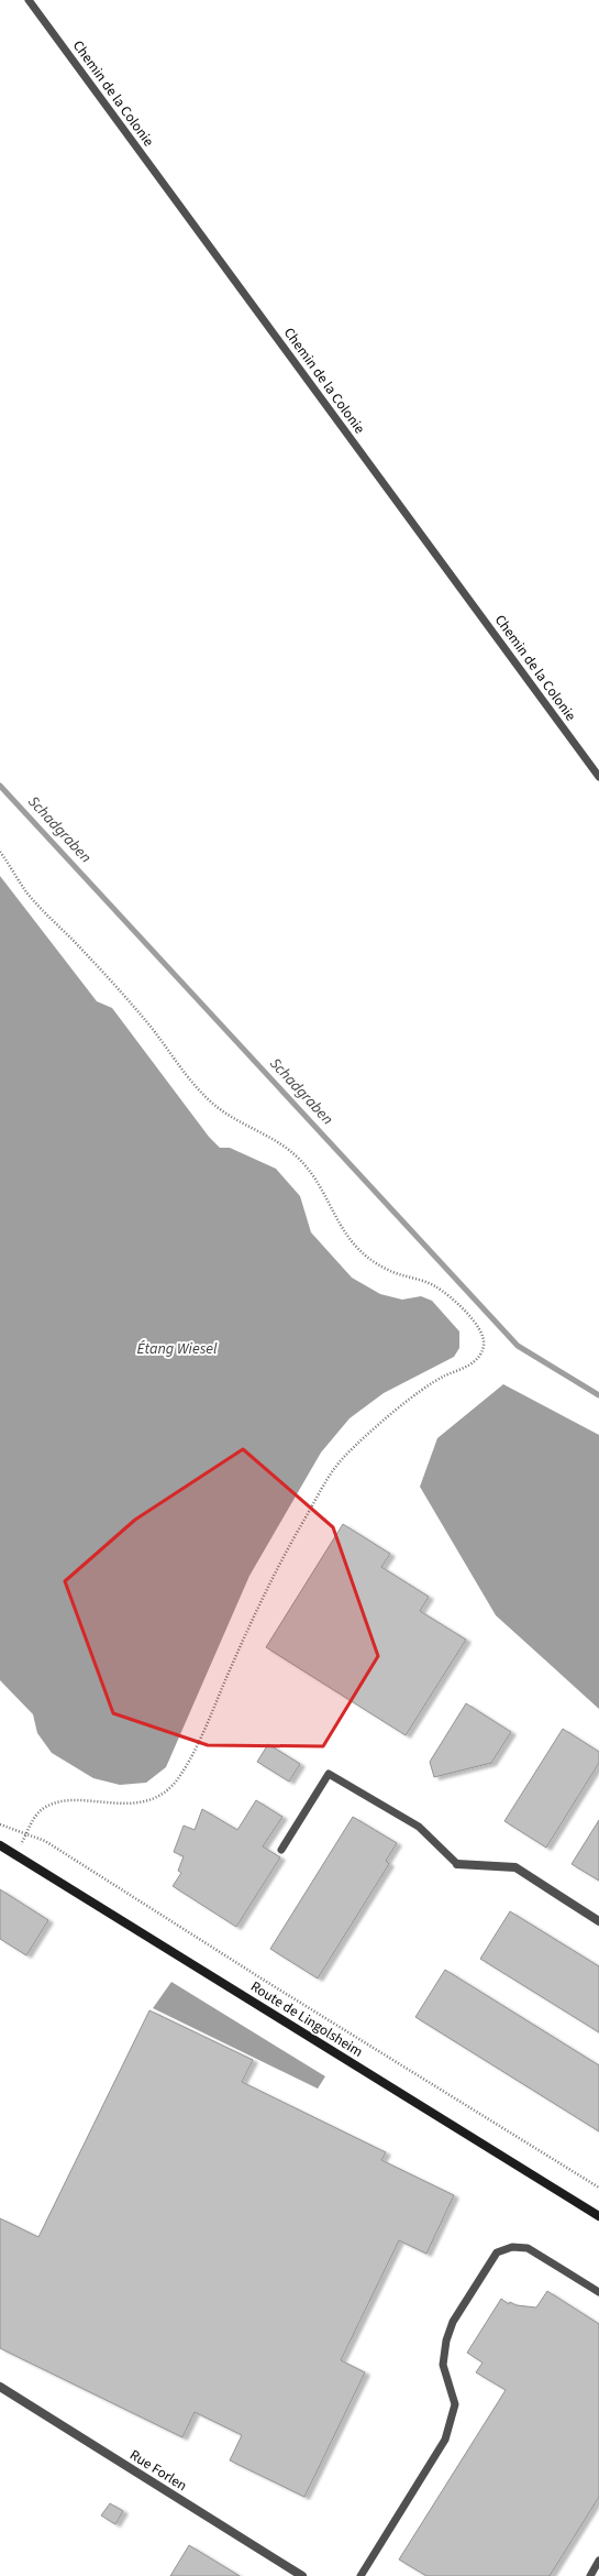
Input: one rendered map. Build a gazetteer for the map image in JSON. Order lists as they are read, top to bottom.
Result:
{
  "streets": {
    "main road": ["Route de Lingolsheim"],
    "street": ["Rue Forlen"],
    "lane": ["Chemin de la Colonie"]
  },
  "water": ["Schadgraben", "Étang Wiesel"]
}
